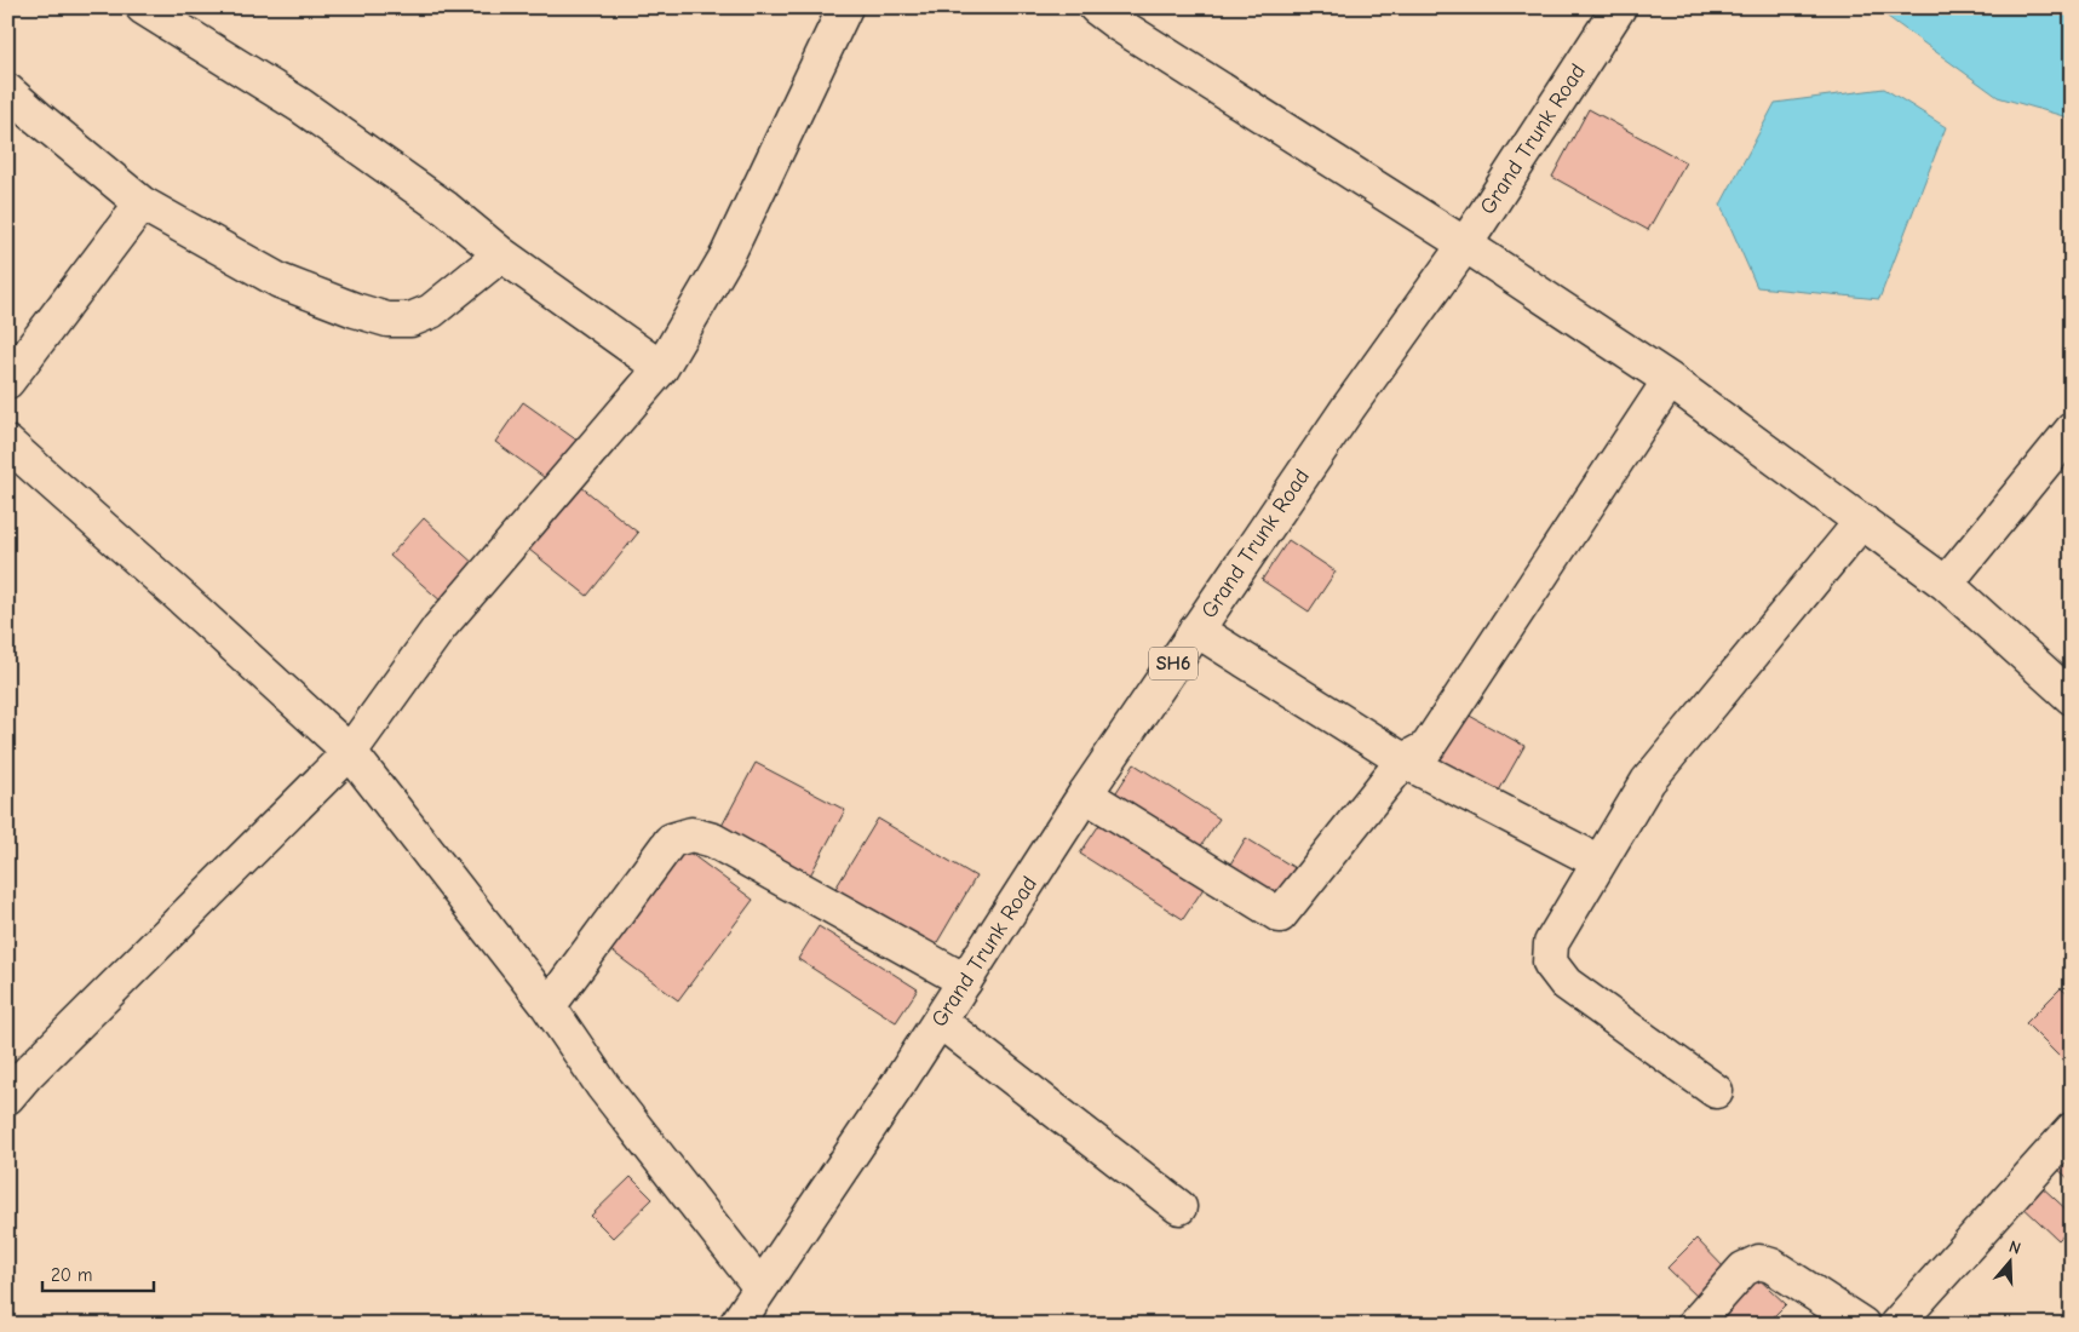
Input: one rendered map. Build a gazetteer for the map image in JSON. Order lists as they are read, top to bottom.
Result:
{
  "streets": {
    "street": ["Grand Trunk Road", "SH6"]
  },
  "scale_bar": "20 m",
  "north": "top"
}
